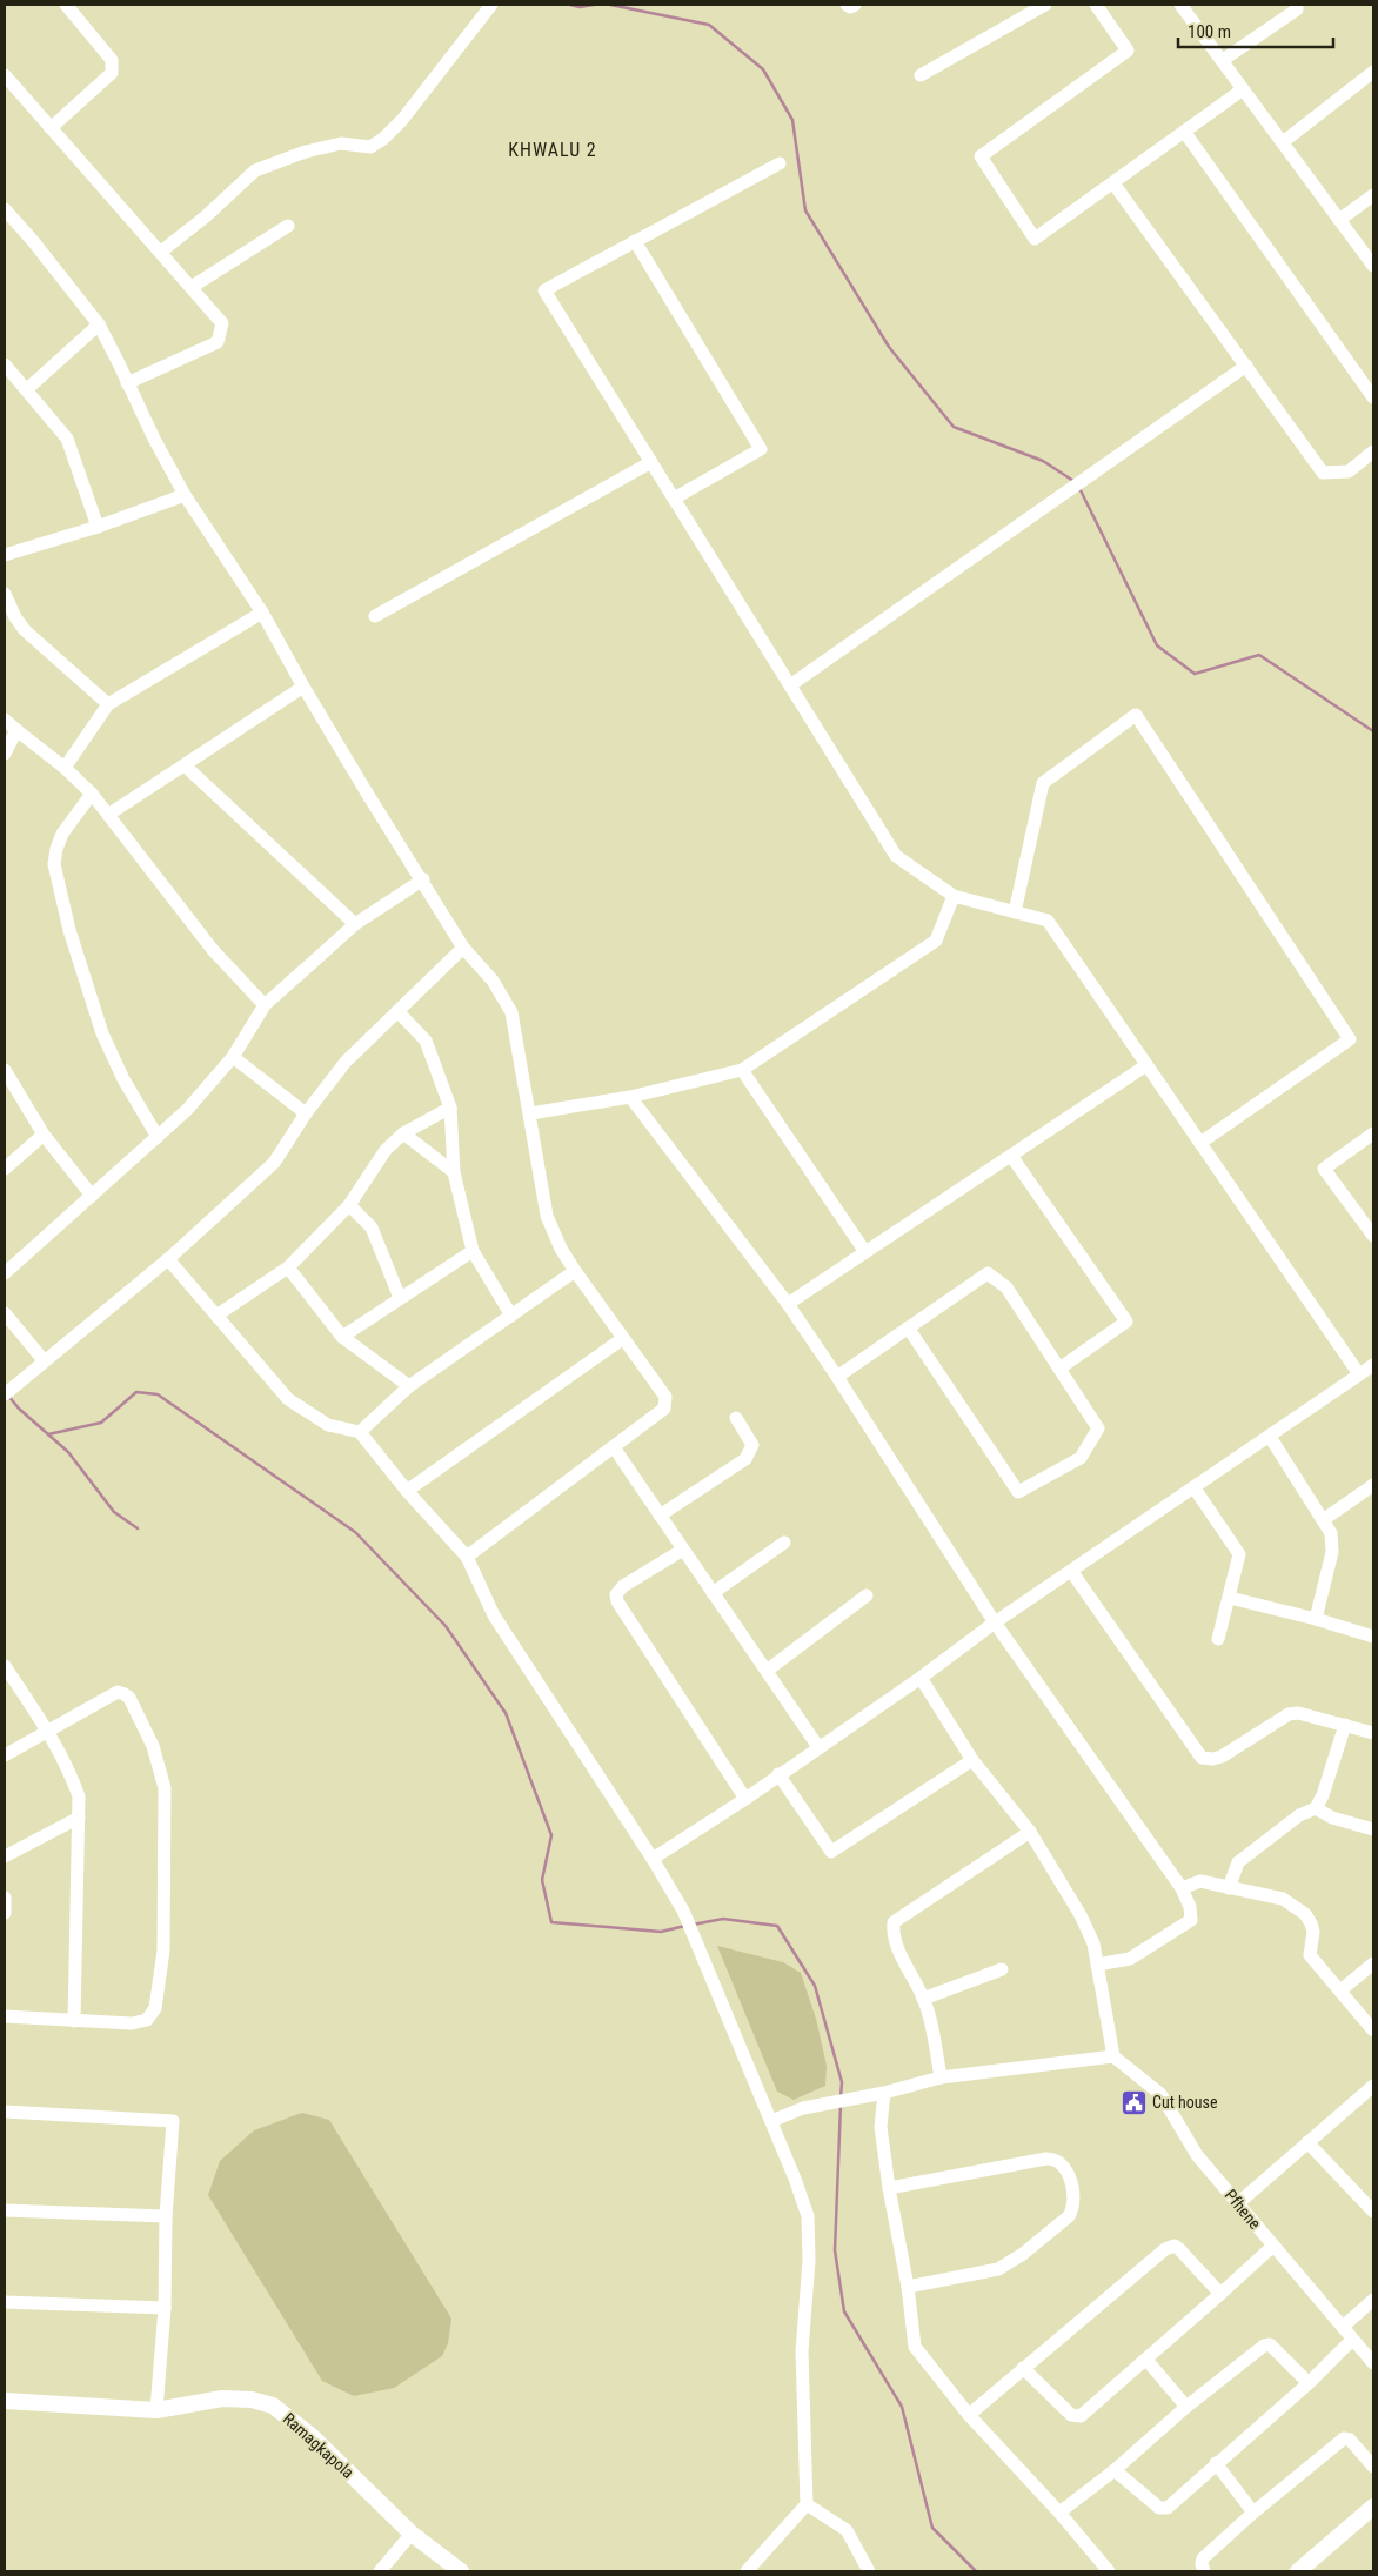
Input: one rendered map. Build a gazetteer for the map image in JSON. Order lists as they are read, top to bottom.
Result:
{
  "streets": {
    "street": ["Pfhene", "Ramagkapola"]
  },
  "districts": ["KHWALU 2"],
  "places": {
    "public building": ["Cut house"]
  },
  "scale_bar": "100 m"
}
